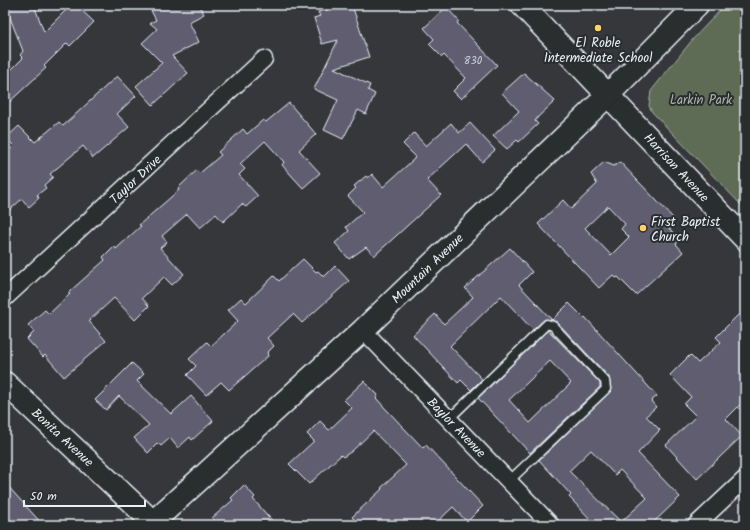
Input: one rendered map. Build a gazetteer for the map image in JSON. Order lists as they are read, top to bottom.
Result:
{
  "streets": {
    "main road": ["Harrison Avenue", "Mountain Avenue", "Bonita Avenue"],
    "street": ["Taylor Drive", "Baylor Avenue"]
  },
  "crossings": [
    ["Harrison Avenue", "Mountain Avenue"],
    ["Mountain Avenue", "Baylor Avenue"],
    ["Mountain Avenue", "Bonita Avenue"]
  ],
  "parks": ["Larkin Park"],
  "places": ["El Roble Intermediate School", "First Baptist Church"],
  "house_numbers": ["830"],
  "scale_bar": "50 m"
}
